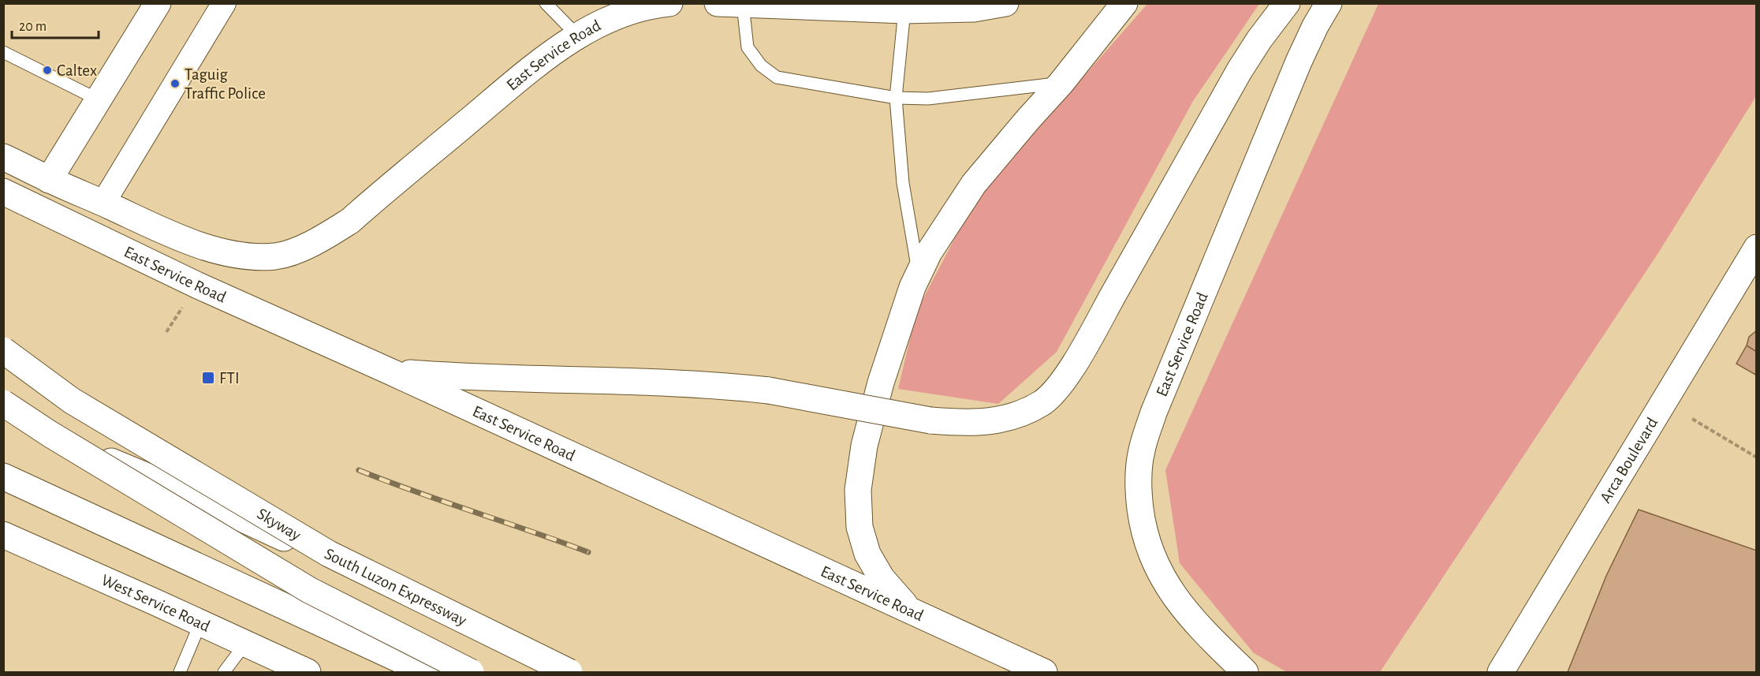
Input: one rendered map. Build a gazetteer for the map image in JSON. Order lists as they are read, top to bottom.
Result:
{
  "streets": {
    "main road": [
      "East Service Road",
      "Arca Boulevard",
      "Skyway",
      "South Luzon Expressway",
      "West Service Road"
    ]
  },
  "places": {
    "other": ["Caltex", "Taguig Traffic Police"],
    "transit": ["FTI"]
  },
  "scale_bar": "20 m"
}
